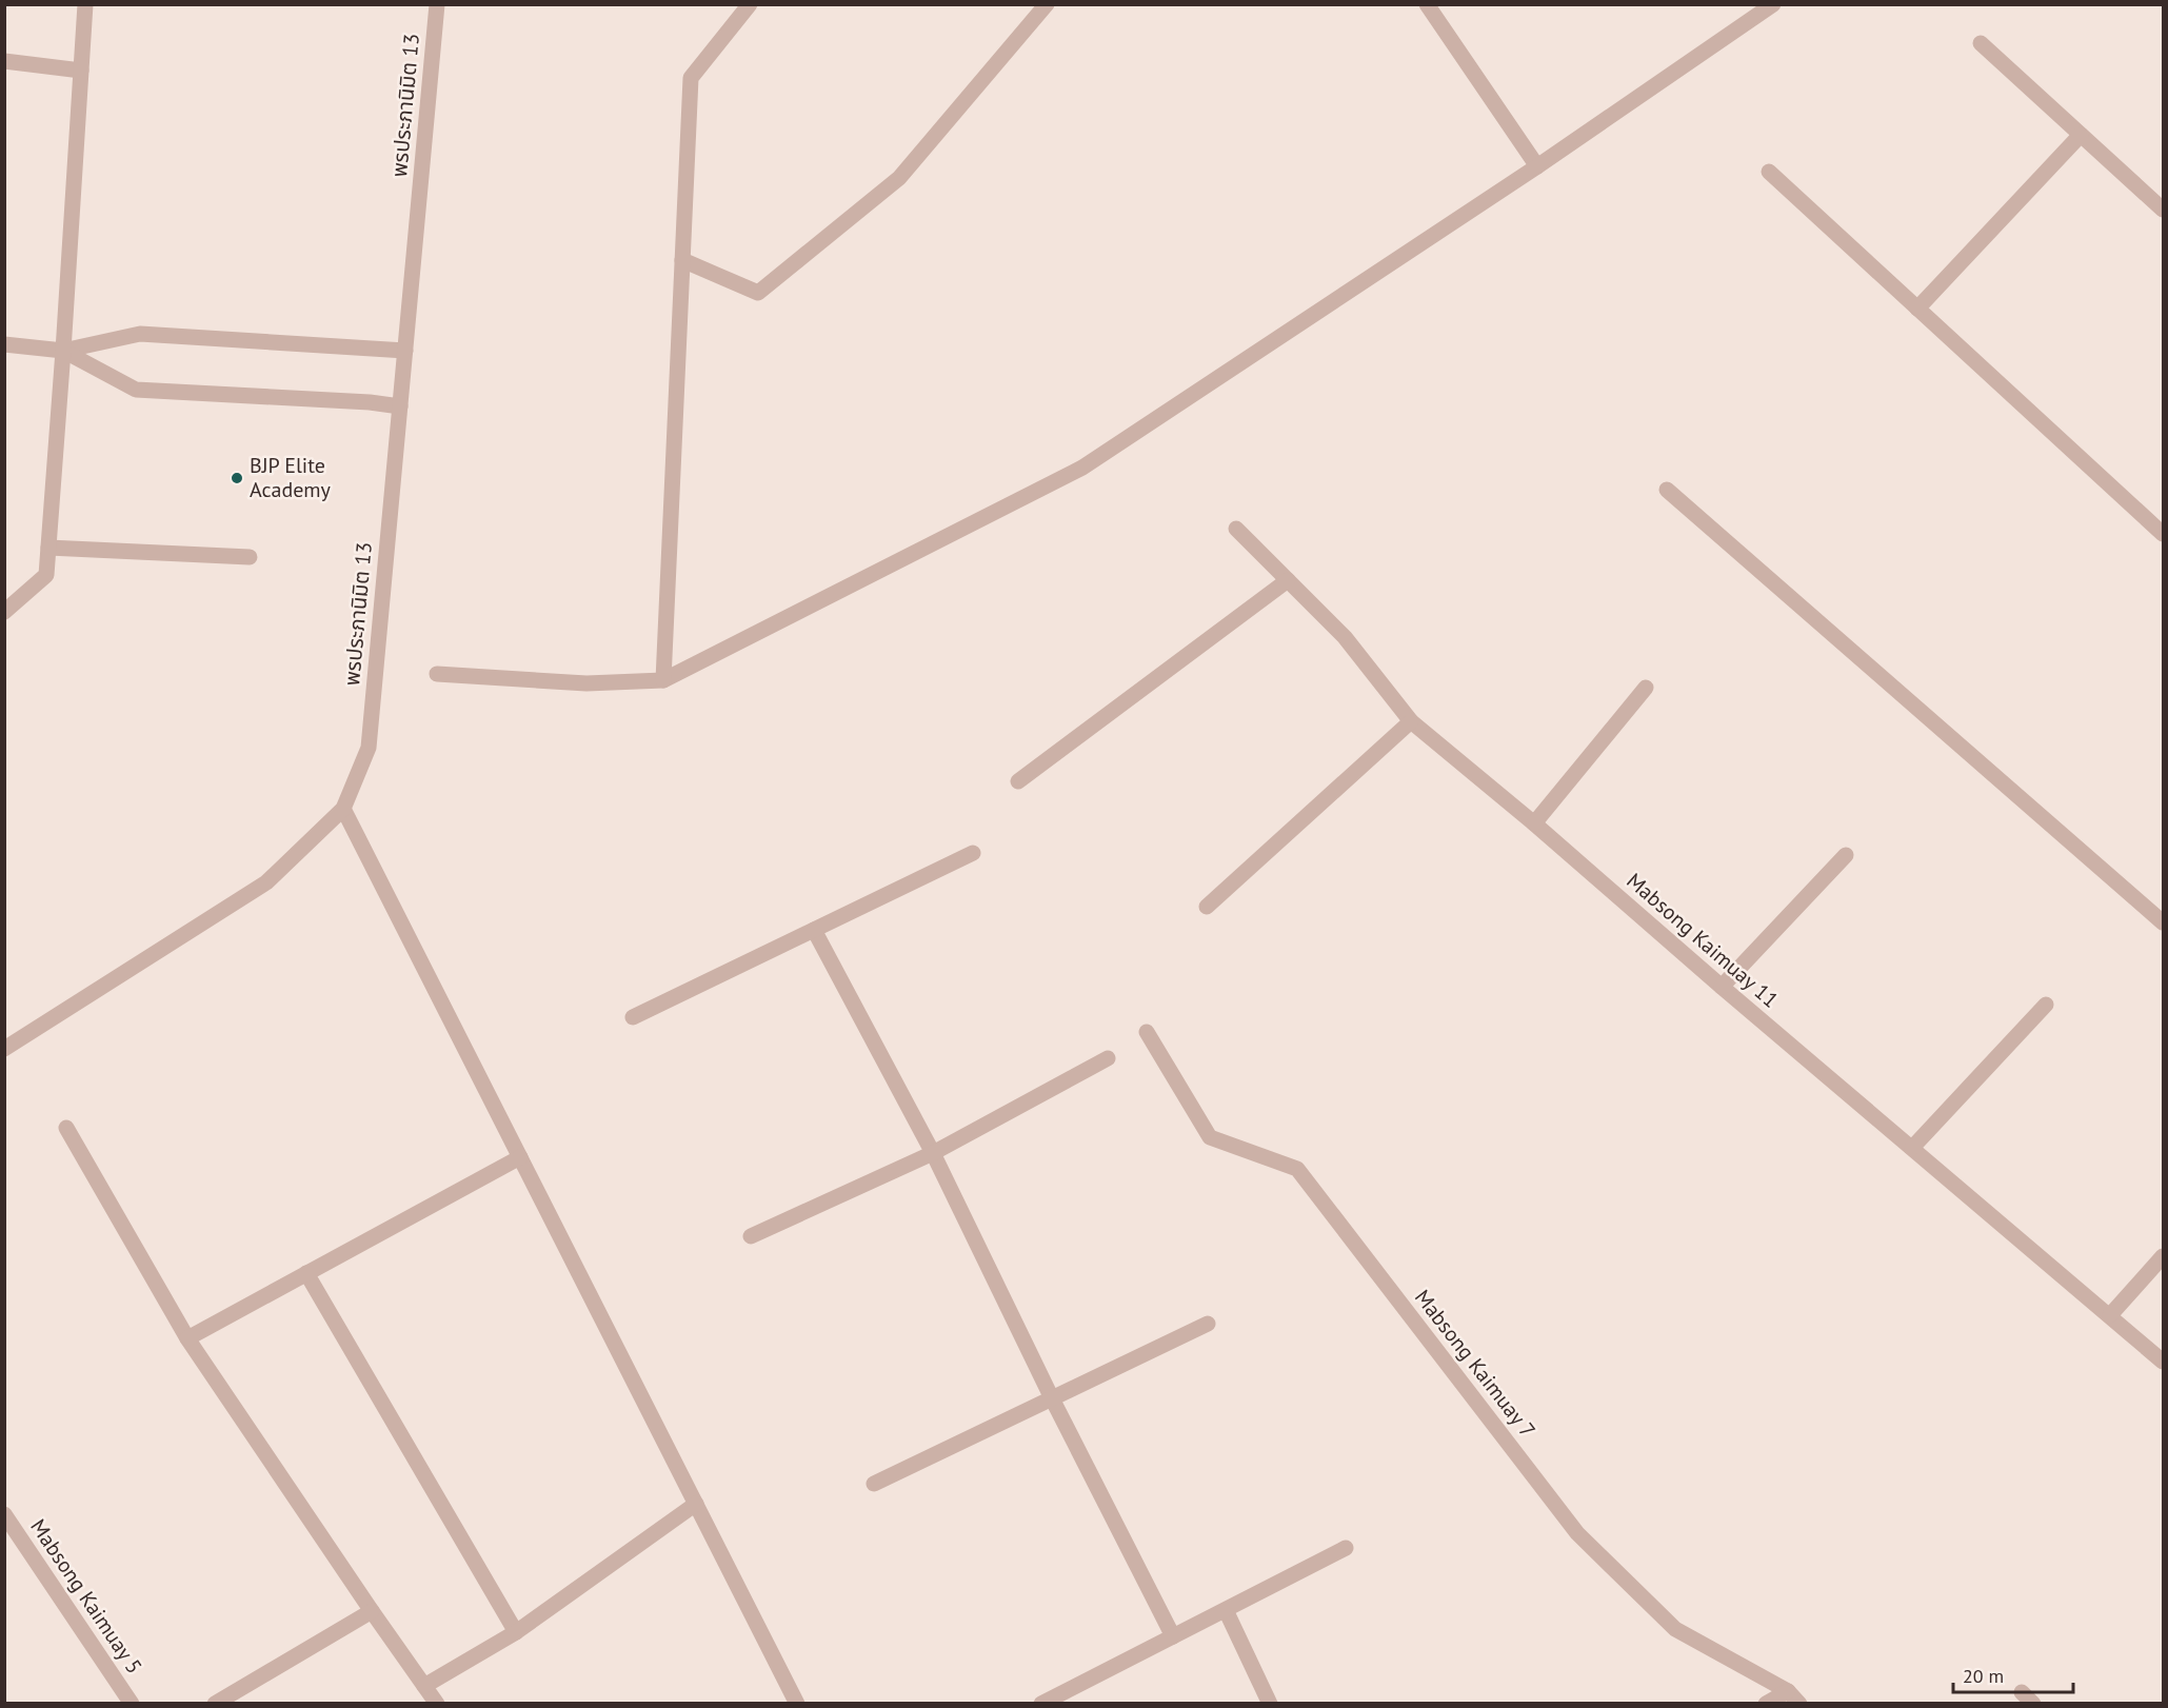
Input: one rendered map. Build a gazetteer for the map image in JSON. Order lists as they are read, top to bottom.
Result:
{
  "streets": {
    "street": [
      "พรประภานิมิต 13",
      "Mabsong Kaimuay 11",
      "Mabsong Kaimuay 7",
      "Mabsong Kaimuay 5"
    ]
  },
  "places": ["BJP Elite Academy"],
  "scale_bar": "20 m"
}
